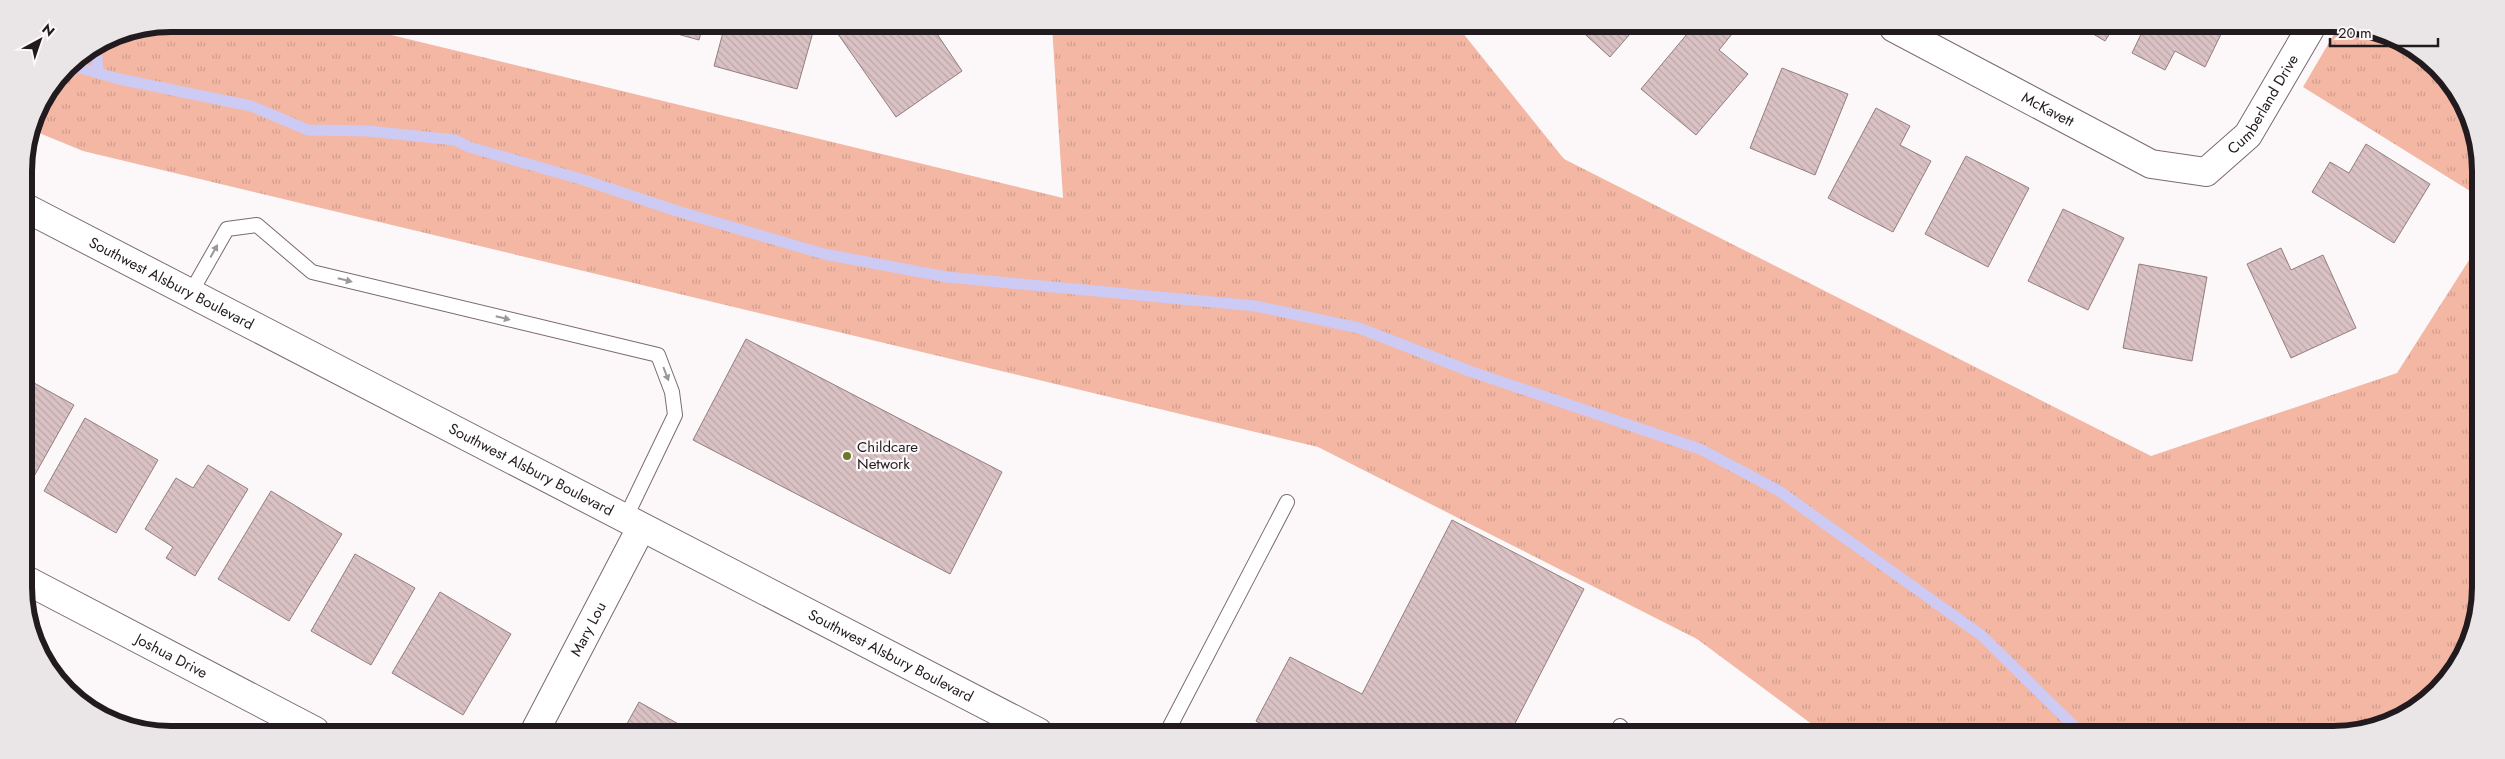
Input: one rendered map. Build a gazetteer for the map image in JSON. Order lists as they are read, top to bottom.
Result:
{
  "streets": {
    "main road": [
      "Cumberland Drive",
      "McKavett",
      "Southwest Alsbury Boulevard",
      "Mary Lou",
      "Joshua Drive"
    ]
  },
  "crossings": [
    ["Cumberland Drive", "McKavett"],
    ["Southwest Alsbury Boulevard", "Mary Lou"]
  ],
  "places": ["Childcare Network"],
  "scale_bar": "20 m",
  "north": "top right"
}
